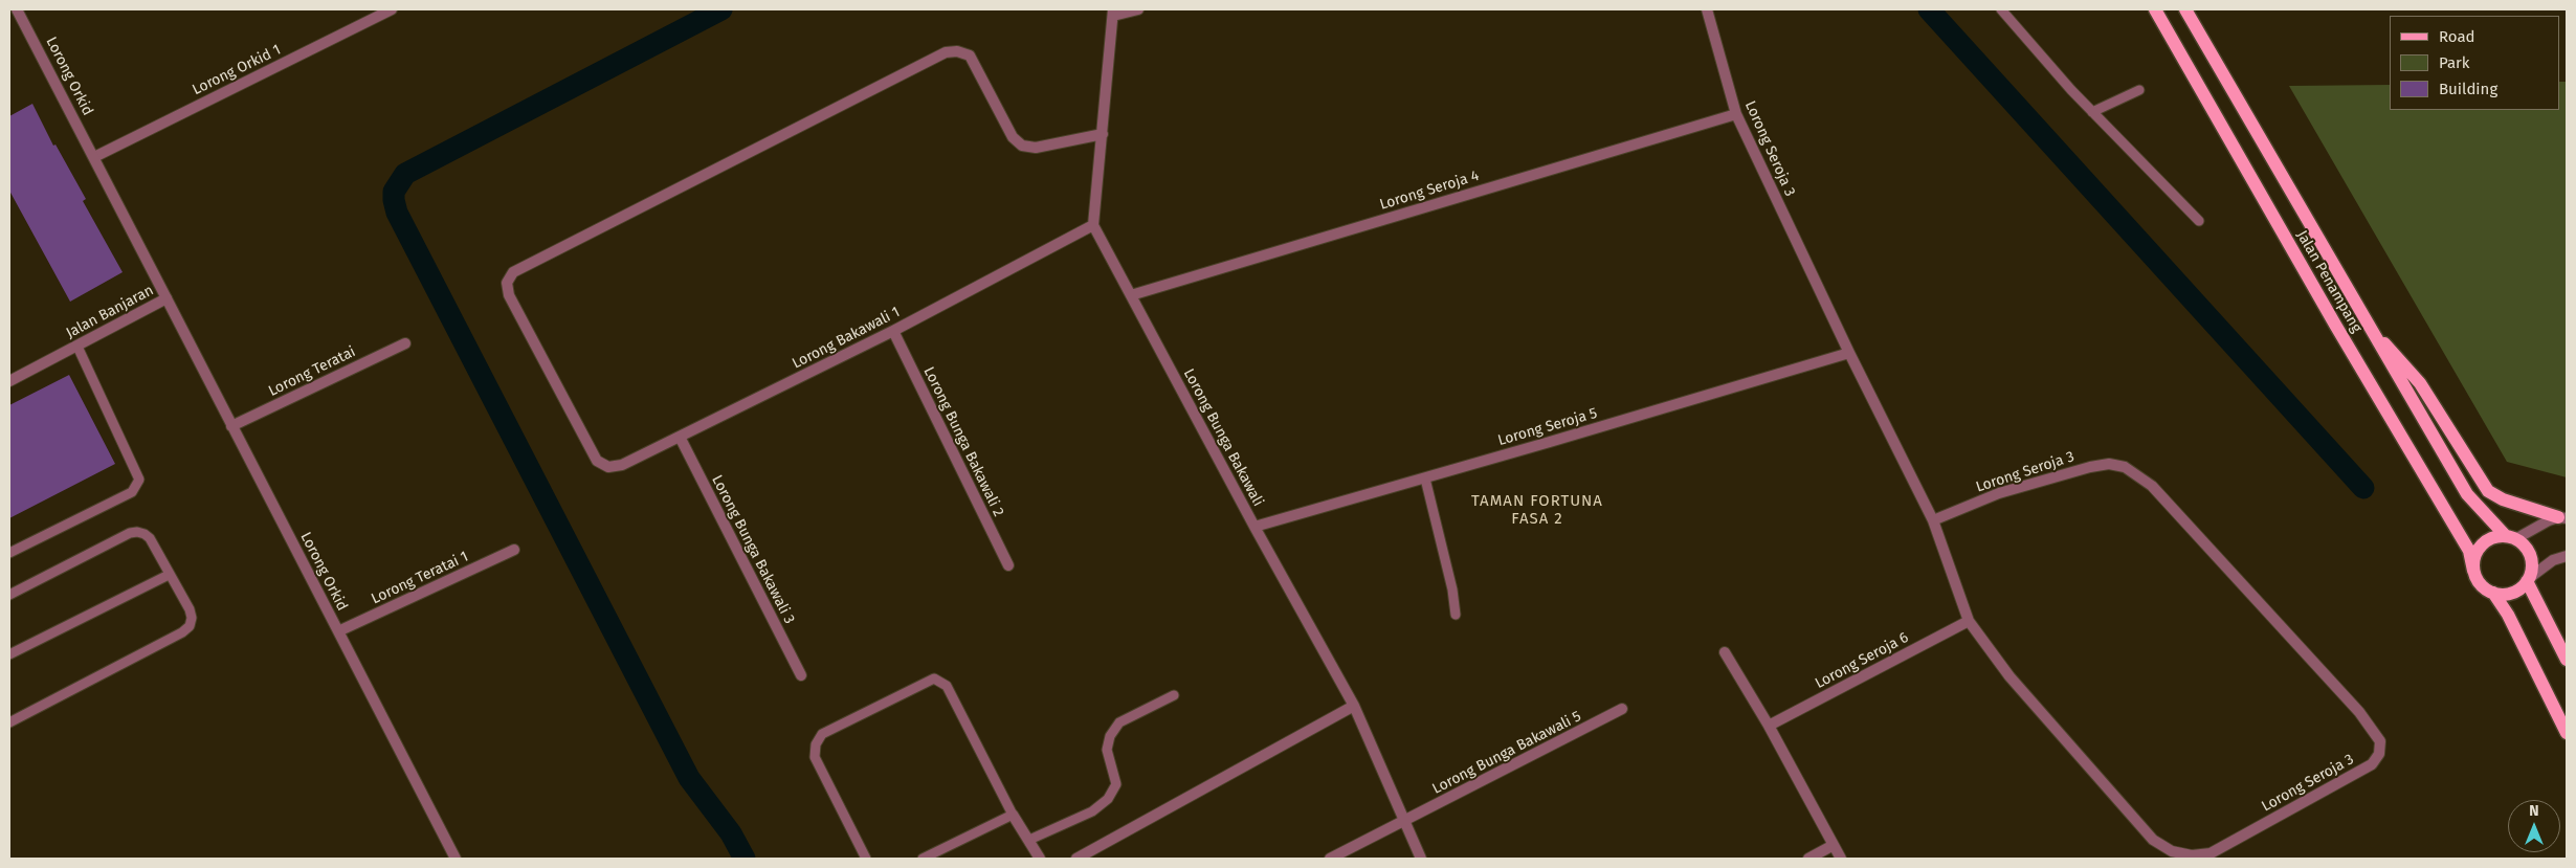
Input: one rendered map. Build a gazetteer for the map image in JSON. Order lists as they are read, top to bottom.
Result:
{
  "streets": {
    "main road": ["Jalan Penampang"],
    "street": [
      "Lorong Orkid 1",
      "Lorong Orkid",
      "Lorong Seroja 3",
      "Lorong Seroja 4",
      "Jalan Banjaran",
      "Lorong Bakawali 1",
      "Lorong Teratai",
      "Lorong Seroja 5",
      "Lorong Bunga Bakawali",
      "Lorong Bunga Bakawali 2",
      "Lorong Bunga Bakawali 3",
      "Lorong Teratai 1",
      "Lorong Seroja 6",
      "Lorong Bunga Bakawali 5"
    ]
  },
  "crossings": [
    ["Lorong Orkid 1", "Lorong Orkid"],
    ["Lorong Orkid 1", "Jalan Banjaran"],
    ["Lorong Orkid", "Jalan Banjaran"],
    ["Lorong Orkid", "Lorong Teratai"],
    ["Lorong Orkid", "Lorong Teratai 1"],
    ["Lorong Seroja 3", "Lorong Seroja 4"],
    ["Lorong Seroja 3", "Lorong Seroja 5"],
    ["Lorong Seroja 3", "Lorong Seroja 6"],
    ["Lorong Seroja 4", "Lorong Bunga Bakawali"],
    ["Lorong Bakawali 1", "Lorong Bunga Bakawali"],
    ["Lorong Bakawali 1", "Lorong Bunga Bakawali 2"],
    ["Lorong Bakawali 1", "Lorong Bunga Bakawali 3"],
    ["Lorong Seroja 5", "Lorong Bunga Bakawali"],
    ["Lorong Bunga Bakawali", "Lorong Bunga Bakawali 5"]
  ],
  "districts": ["TAMAN FORTUNA FASA 2"],
  "legend": ["Road", "Park", "Building"],
  "north": "top"
}
